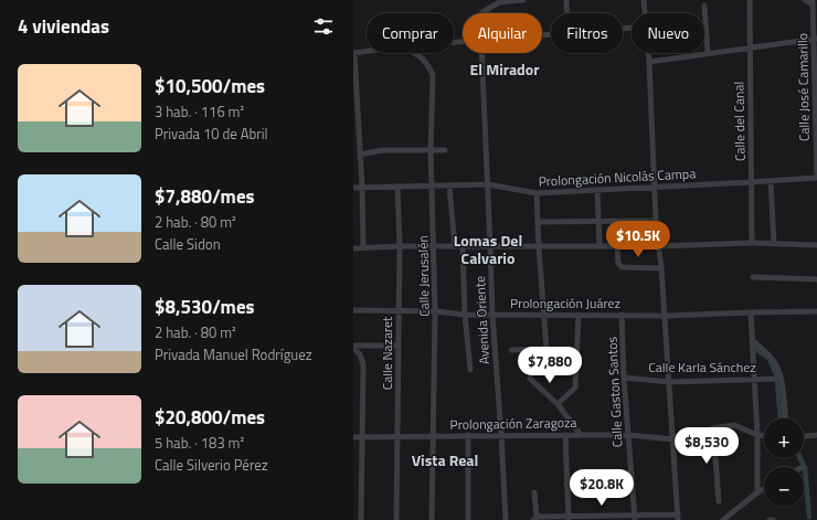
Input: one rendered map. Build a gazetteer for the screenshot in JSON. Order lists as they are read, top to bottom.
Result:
{
  "streets": {
    "street": [
      "Calle José Camarillo",
      "Calle del Canal",
      "Prolongación Nicolás Campa",
      "Calle Jerusalén",
      "Prolongación Juárez",
      "Avenida Oriente",
      "Calle Nazaret",
      "Calle Karla Sánchez",
      "Calle Gaston Santos",
      "Prolongación Zaragoza"
    ]
  },
  "crossings": [
    ["Calle José Camarillo", "Prolongación Nicolás Campa"],
    ["Calle del Canal", "Prolongación Nicolás Campa"],
    ["Prolongación Nicolás Campa", "Calle Jerusalén"],
    ["Prolongación Nicolás Campa", "Avenida Oriente"],
    ["Prolongación Nicolás Campa", "Calle Nazaret"],
    ["Calle Jerusalén", "Prolongación Juárez"],
    ["Calle Jerusalén", "Prolongación Zaragoza"],
    ["Prolongación Juárez", "Avenida Oriente"],
    ["Prolongación Juárez", "Calle Nazaret"],
    ["Prolongación Juárez", "Calle Gaston Santos"],
    ["Avenida Oriente", "Prolongación Zaragoza"],
    ["Calle Nazaret", "Prolongación Zaragoza"],
    ["Calle Karla Sánchez", "Calle Gaston Santos"],
    ["Calle Gaston Santos", "Prolongación Zaragoza"]
  ],
  "districts": ["El Mirador", "Lomas Del Calvario", "Vista Real"],
  "page": {
    "heading": "4 viviendas",
    "chip": [
      "Comprar",
      "Alquilar",
      "Filtros",
      "Nuevo"
    ],
    "list": [
      {
        "name": "$10,500/mes",
        "note": "3 hab. · 116 m² · Privada 10 de Abril"
      },
      {
        "name": "$7,880/mes",
        "note": "2 hab. · 80 m² · Calle Sidon"
      },
      {
        "name": "$8,530/mes",
        "note": "2 hab. · 80 m² · Privada Manuel Rodríguez"
      },
      {
        "name": "$20,800/mes",
        "note": "5 hab. · 183 m² · Calle Silverio Pérez"
      }
    ],
    "price": [
      "$10.5K",
      "$7,880",
      "$8,530",
      "$20.8K"
    ],
    "map_buttons": ["+", "−"]
  }
}
